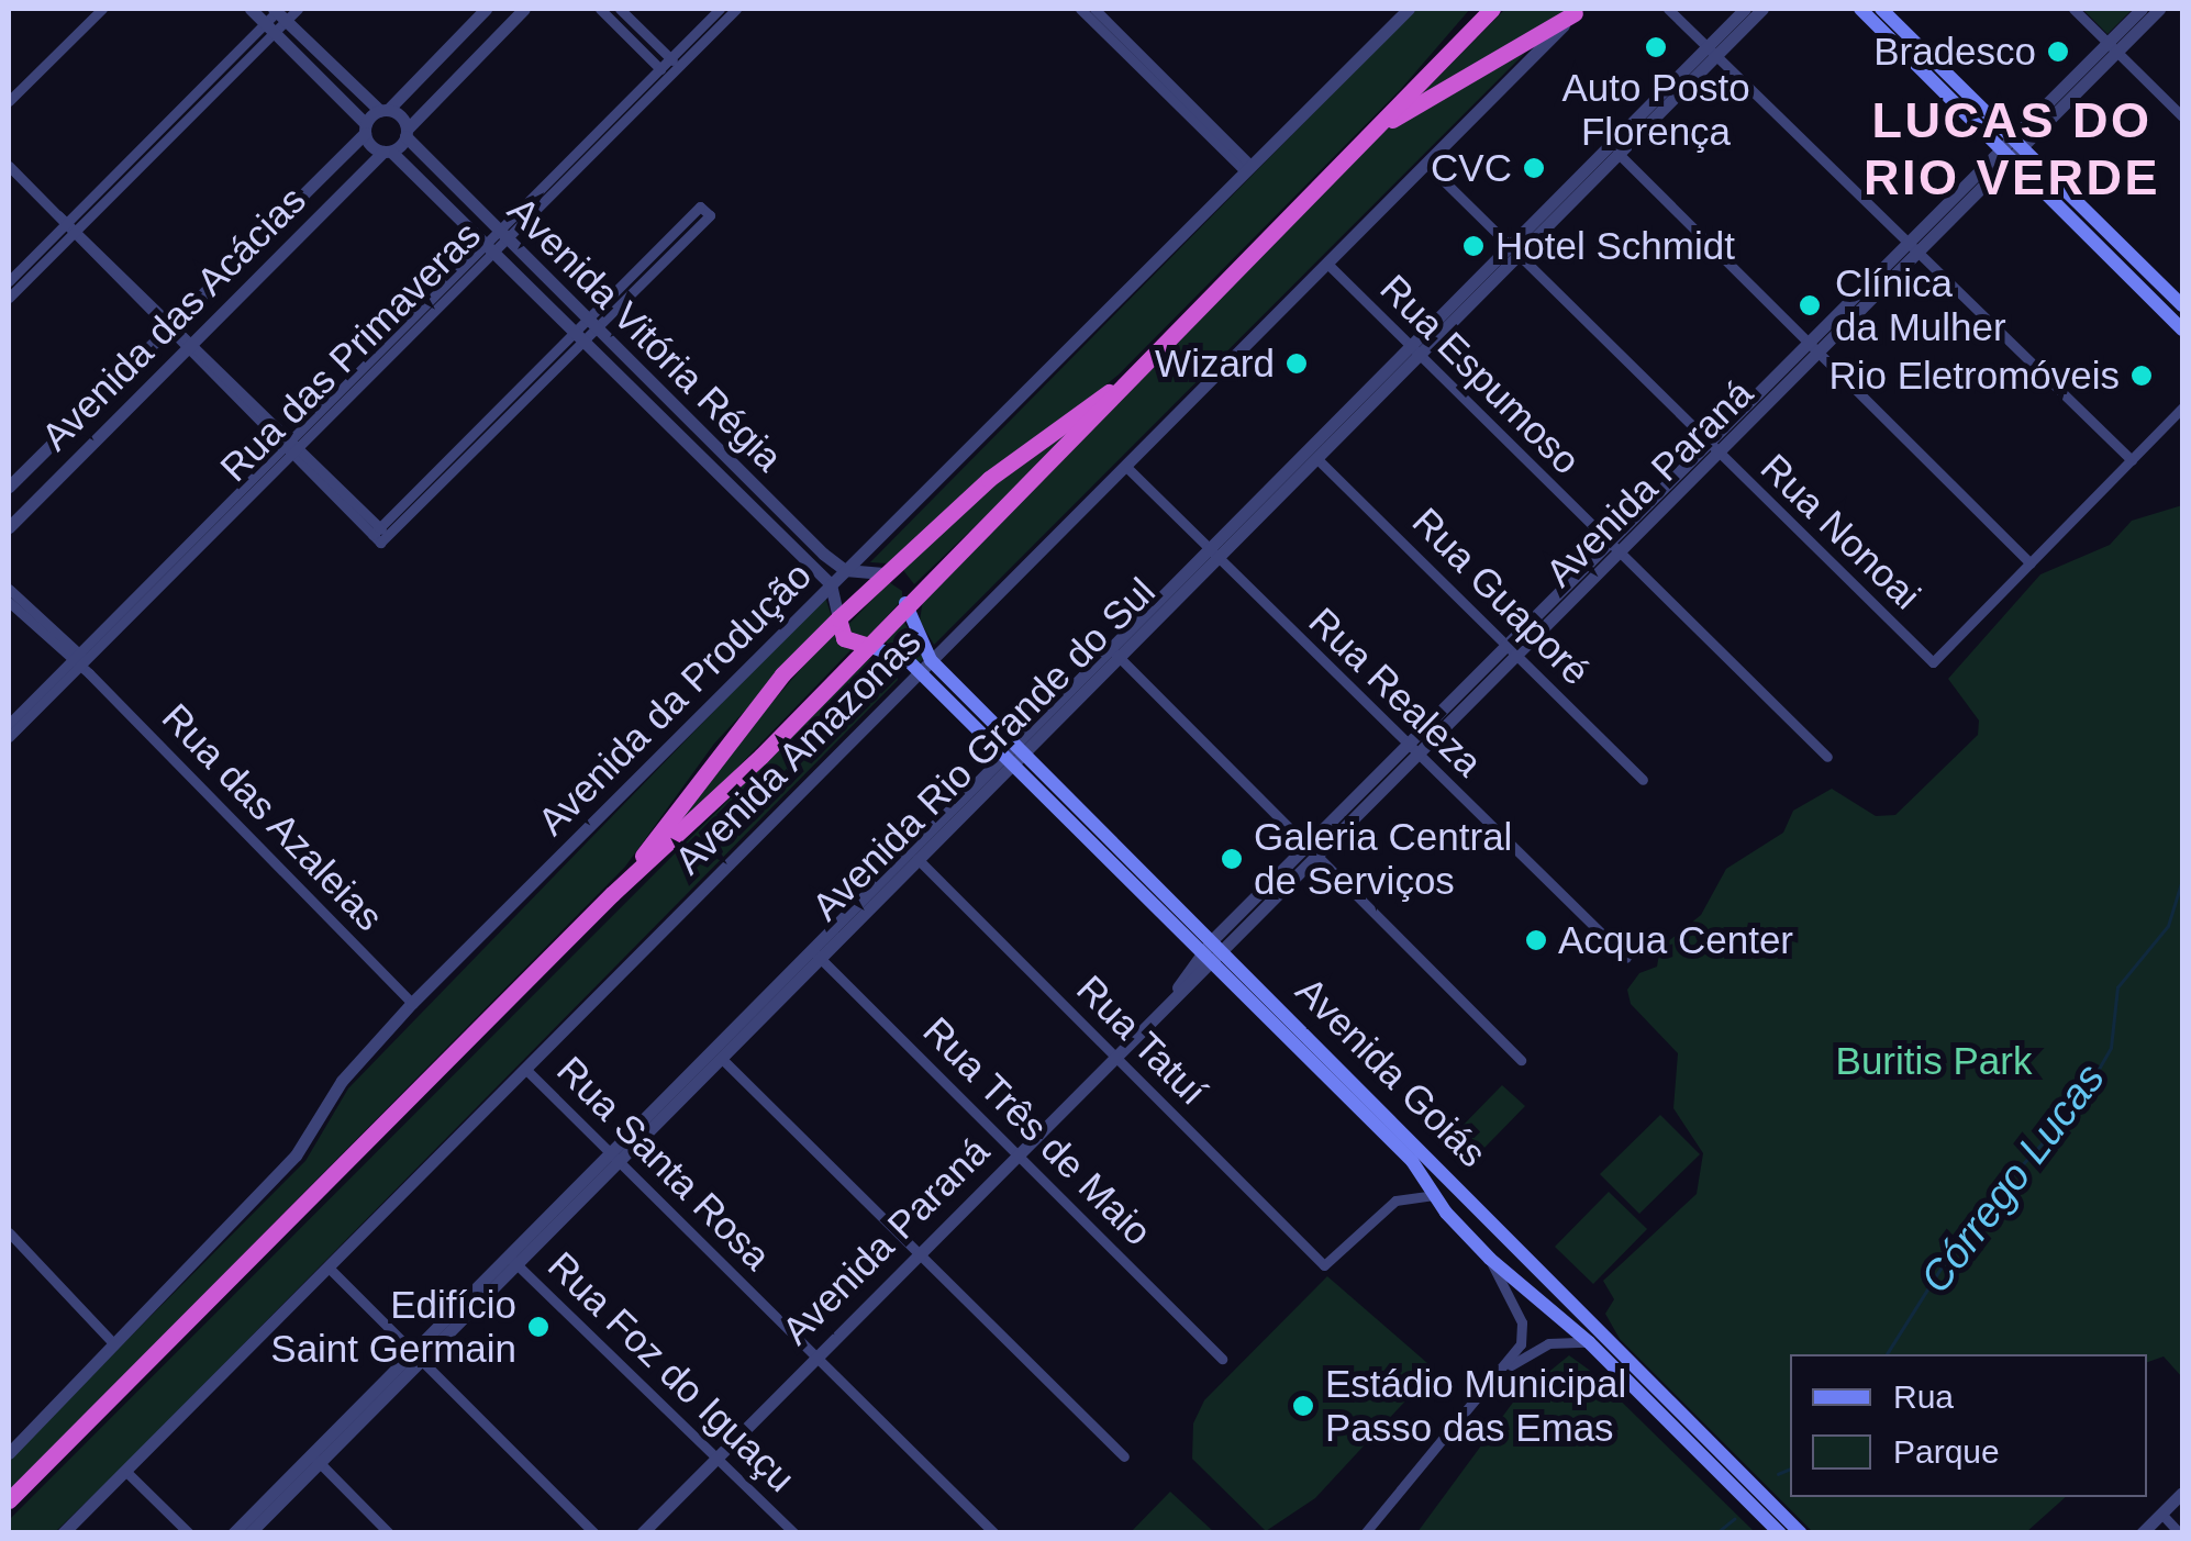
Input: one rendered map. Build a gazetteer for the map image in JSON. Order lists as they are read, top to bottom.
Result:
{
  "streets": {
    "main road": ["Avenida Goiás"],
    "street": [
      "Avenida das Acácias",
      "Avenida Vitória Régia",
      "Rua das Primaveras",
      "Rua Espumoso",
      "Avenida Paraná",
      "Rua Nonoai",
      "Rua Guaporé",
      "Rua Realeza",
      "Avenida da Produção",
      "Avenida Rio Grande do Sul",
      "Avenida Amazonas",
      "Rua das Azaleias",
      "Rua Tatuí",
      "Rua Três de Maio",
      "Rua Santa Rosa",
      "Rua Foz do Iguaçu"
    ]
  },
  "crossings": [
    ["Avenida das Acácias", "Avenida Vitória Régia"],
    ["Avenida Vitória Régia", "Rua das Primaveras"],
    ["Avenida Vitória Régia", "Avenida da Produção"],
    ["Rua das Primaveras", "Rua das Azaleias"],
    ["Rua Espumoso", "Avenida Paraná"],
    ["Rua Espumoso", "Avenida Rio Grande do Sul"],
    ["Rua Espumoso", "Avenida Amazonas"],
    ["Avenida Paraná", "Rua Nonoai"],
    ["Avenida Paraná", "Rua Guaporé"],
    ["Avenida Paraná", "Rua Realeza"],
    ["Avenida Paraná", "Rua Tatuí"],
    ["Avenida Paraná", "Avenida Goiás"],
    ["Avenida Paraná", "Rua Três de Maio"],
    ["Avenida Paraná", "Rua Santa Rosa"],
    ["Avenida Paraná", "Rua Foz do Iguaçu"],
    ["Rua Nonoai", "Avenida Rio Grande do Sul"],
    ["Rua Nonoai", "Avenida Amazonas"],
    ["Rua Guaporé", "Avenida Rio Grande do Sul"],
    ["Rua Realeza", "Avenida Rio Grande do Sul"],
    ["Rua Realeza", "Avenida Amazonas"],
    ["Avenida da Produção", "Rua das Azaleias"],
    ["Avenida Rio Grande do Sul", "Rua Tatuí"],
    ["Avenida Rio Grande do Sul", "Avenida Goiás"],
    ["Avenida Rio Grande do Sul", "Rua Três de Maio"],
    ["Avenida Rio Grande do Sul", "Rua Santa Rosa"],
    ["Avenida Rio Grande do Sul", "Rua Foz do Iguaçu"],
    ["Avenida Amazonas", "Avenida Goiás"],
    ["Avenida Amazonas", "Rua Santa Rosa"],
    ["Rua Tatuí", "Avenida Goiás"]
  ],
  "districts": ["LUCAS DO RIO VERDE"],
  "water": ["Córrego Lucas"],
  "parks": ["Buritis Park"],
  "places": [
    "Auto Posto Florença",
    "Bradesco",
    "CVC",
    "Hotel Schmidt",
    "Clínica da Mulher",
    "Wizard",
    "Rio Eletromóveis",
    "Galeria Central de Serviços",
    "Acqua Center",
    "Edifício Saint Germain",
    "Estádio Municipal Passo das Emas"
  ],
  "legend": ["Rua", "Parque"]
}
